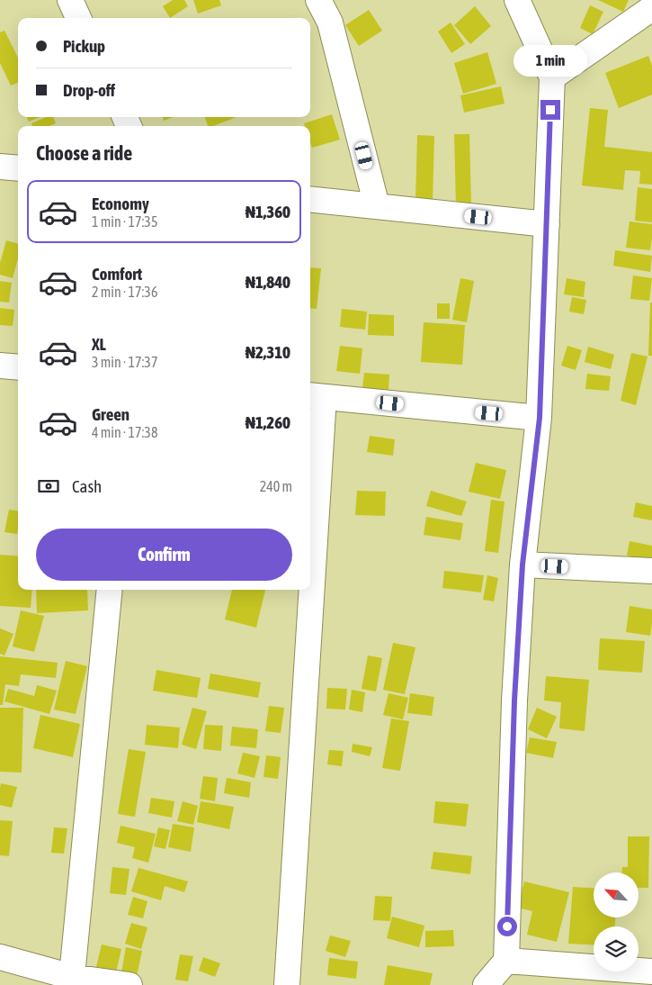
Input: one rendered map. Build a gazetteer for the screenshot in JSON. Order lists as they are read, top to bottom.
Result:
{
  "north": "top left",
  "page": {
    "banner": ["Pickup", "Drop-off"],
    "bubble": "1 min",
    "heading": "Choose a ride",
    "list": [
      {
        "name": "Economy",
        "note": "1 min · 17:35",
        "value": "₦1,360"
      },
      {
        "name": "Comfort",
        "note": "2 min · 17:36",
        "value": "₦1,840"
      },
      {
        "name": "XL",
        "note": "3 min · 17:37",
        "value": "₦2,310"
      },
      {
        "name": "Green",
        "note": "4 min · 17:38",
        "value": "₦1,260"
      }
    ],
    "pay": ["Cash", "240 m"],
    "buttons": "Confirm"
  }
}
